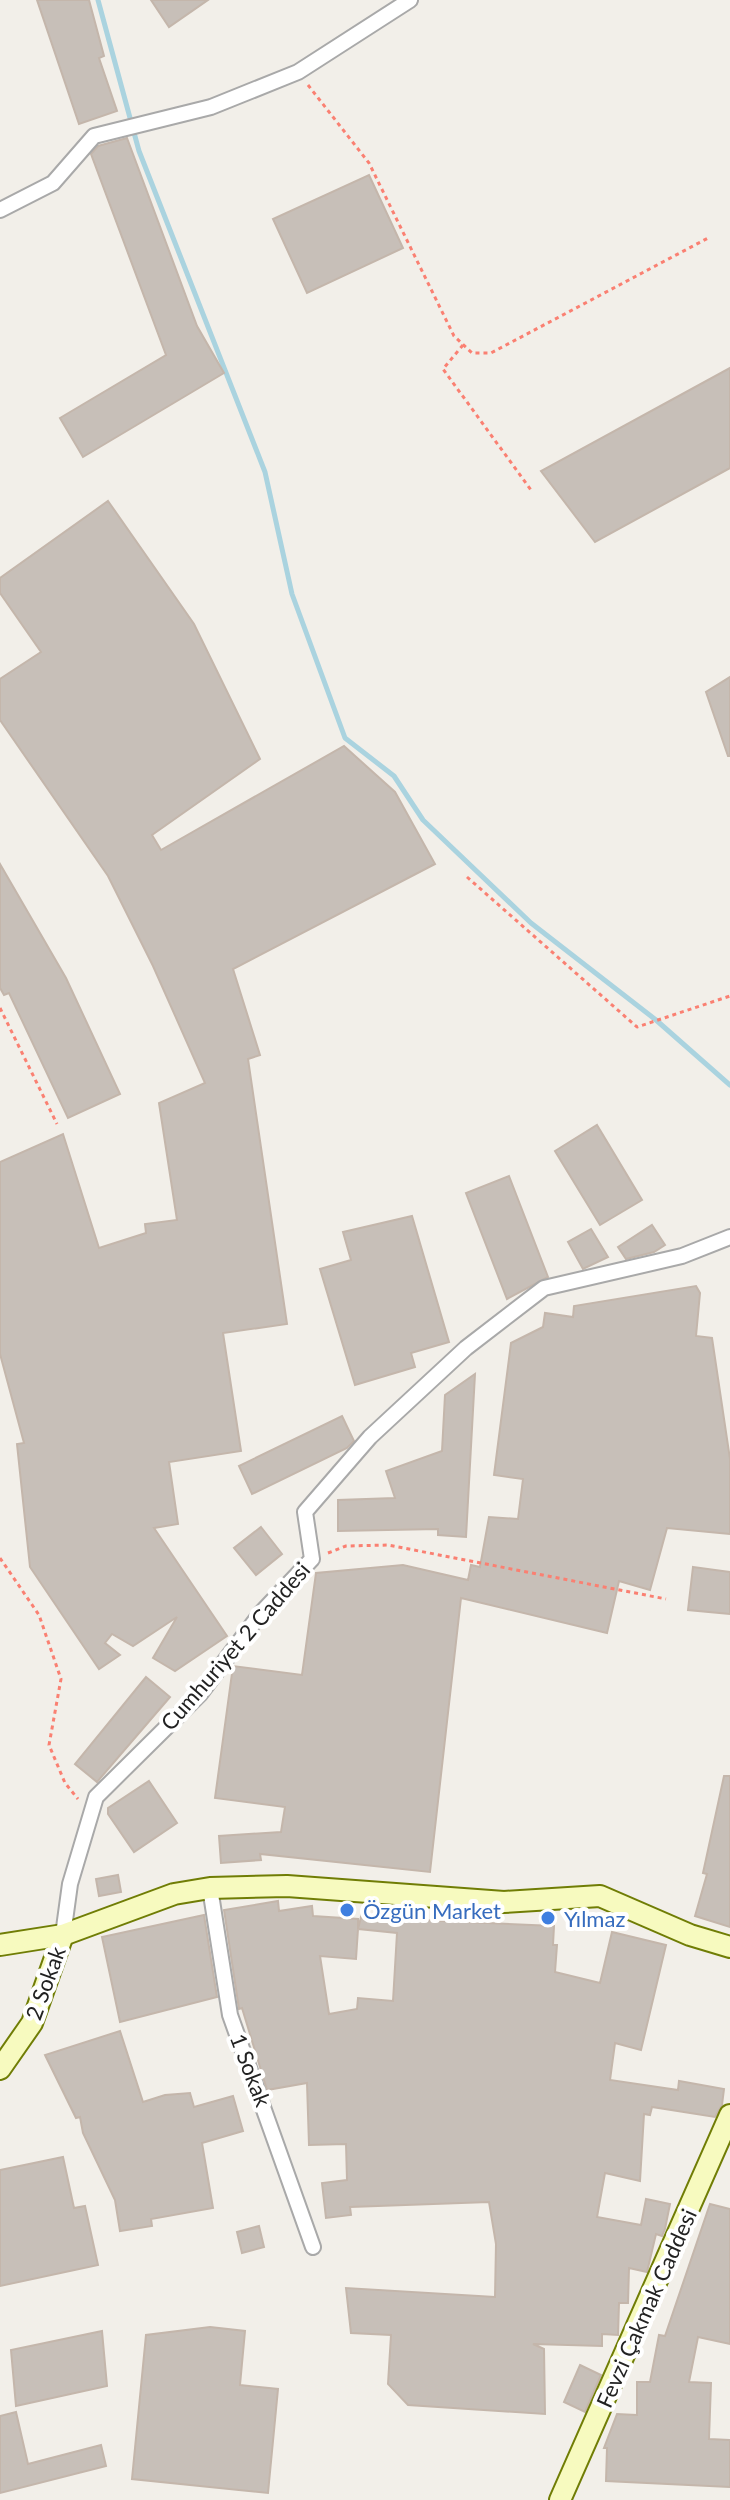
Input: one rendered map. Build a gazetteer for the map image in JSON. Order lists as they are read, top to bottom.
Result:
{
  "streets": {
    "street": [
      "Cumhuriyet 2 Caddesi",
      "2 Sokak",
      "1 Sokak",
      "Fevzi Çakmak Caddesi"
    ]
  },
  "crossings": [
    ["Cumhuriyet 2 Caddesi", "2 Sokak"]
  ],
  "places": ["Özgün Market", "Yılmaz"]
}
